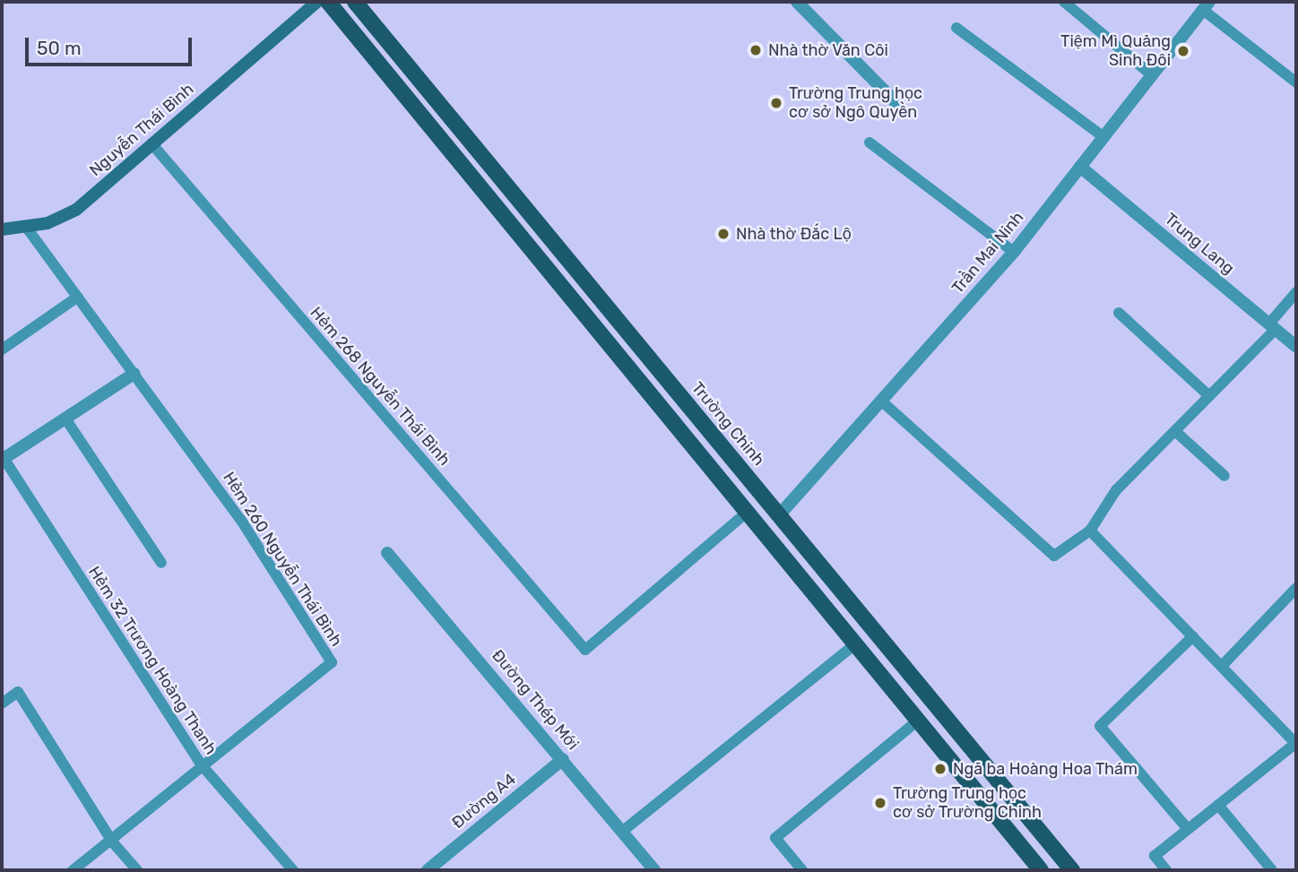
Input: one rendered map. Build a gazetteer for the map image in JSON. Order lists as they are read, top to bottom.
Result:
{
  "streets": {
    "main road": ["Trường Chinh"],
    "street": [
      "Nguyễn Thái Bình",
      "Trung Lang",
      "Trần Mai Ninh",
      "Đường Thép Mới",
      "Đường A4"
    ],
    "lane": ["Hẻm 268 Nguyễn Thái Bình", "Hẻm 260 Nguyễn Thái Bình", "Hẻm 32 Trương Hoàng Thanh"]
  },
  "crossings": [
    ["Nguyễn Thái Bình", "Hẻm 268 Nguyễn Thái Bình"],
    ["Nguyễn Thái Bình", "Hẻm 260 Nguyễn Thái Bình"],
    ["Trung Lang", "Trần Mai Ninh"],
    ["Trần Mai Ninh", "Trường Chinh"],
    ["Hẻm 260 Nguyễn Thái Bình", "Hẻm 32 Trương Hoàng Thanh"],
    ["Đường Thép Mới", "Đường A4"]
  ],
  "places": [
    "Nhà thờ Văn Côi",
    "Tiệm Mì Quảng Sinh Đôi",
    "Trường Trung học cơ sở Ngô Quyền",
    "Nhà thờ Đắc Lộ",
    "Ngã ba Hoàng Hoa Thám",
    "Trường Trung học cơ sở Trường Chinh"
  ],
  "scale_bar": "50 m"
}
